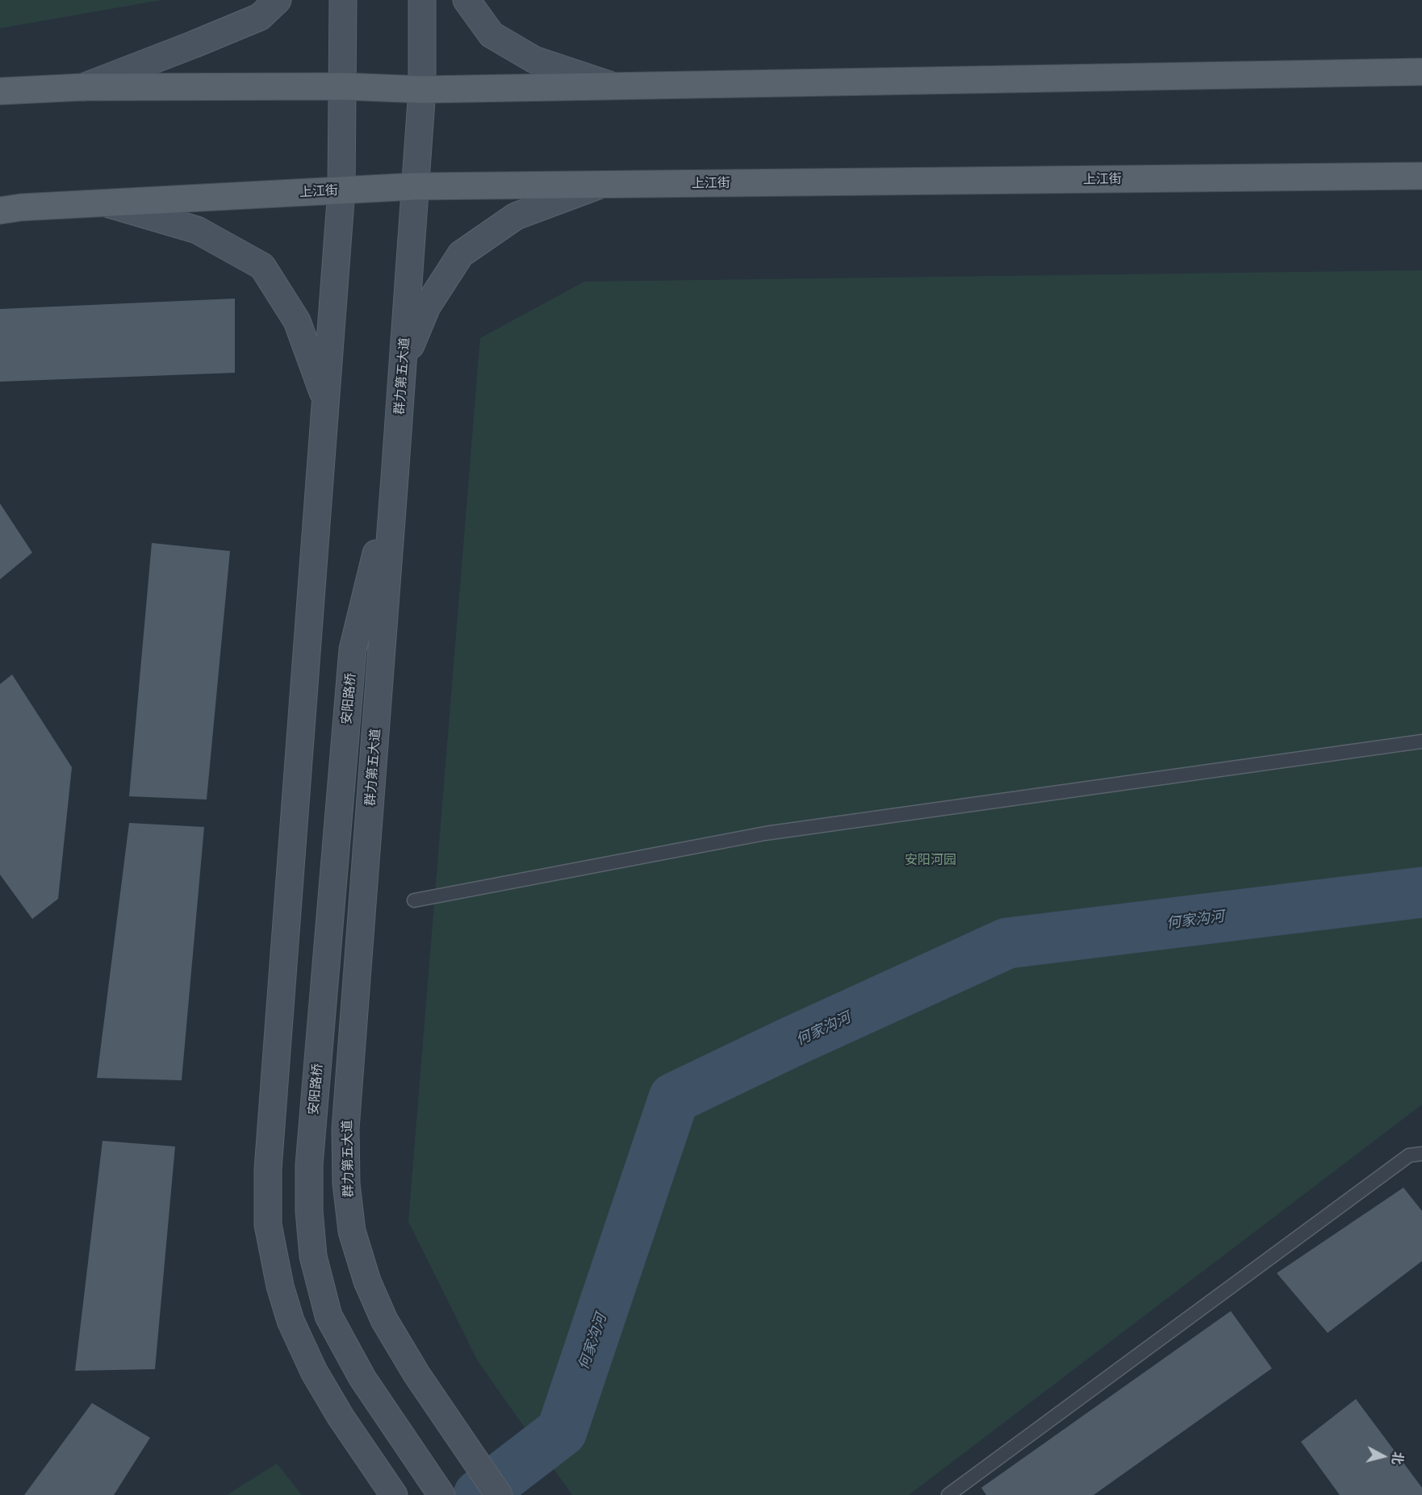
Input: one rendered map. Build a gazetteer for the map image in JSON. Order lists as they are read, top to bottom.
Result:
{
  "streets": {
    "main road": ["上江街", "群力第五大道", "安阳路桥"]
  },
  "crossings": [
    ["上江街", "群力第五大道"],
    ["群力第五大道", "安阳路桥"]
  ],
  "water": ["何家沟河"],
  "parks": ["安阳河园"],
  "north": "right"
}
